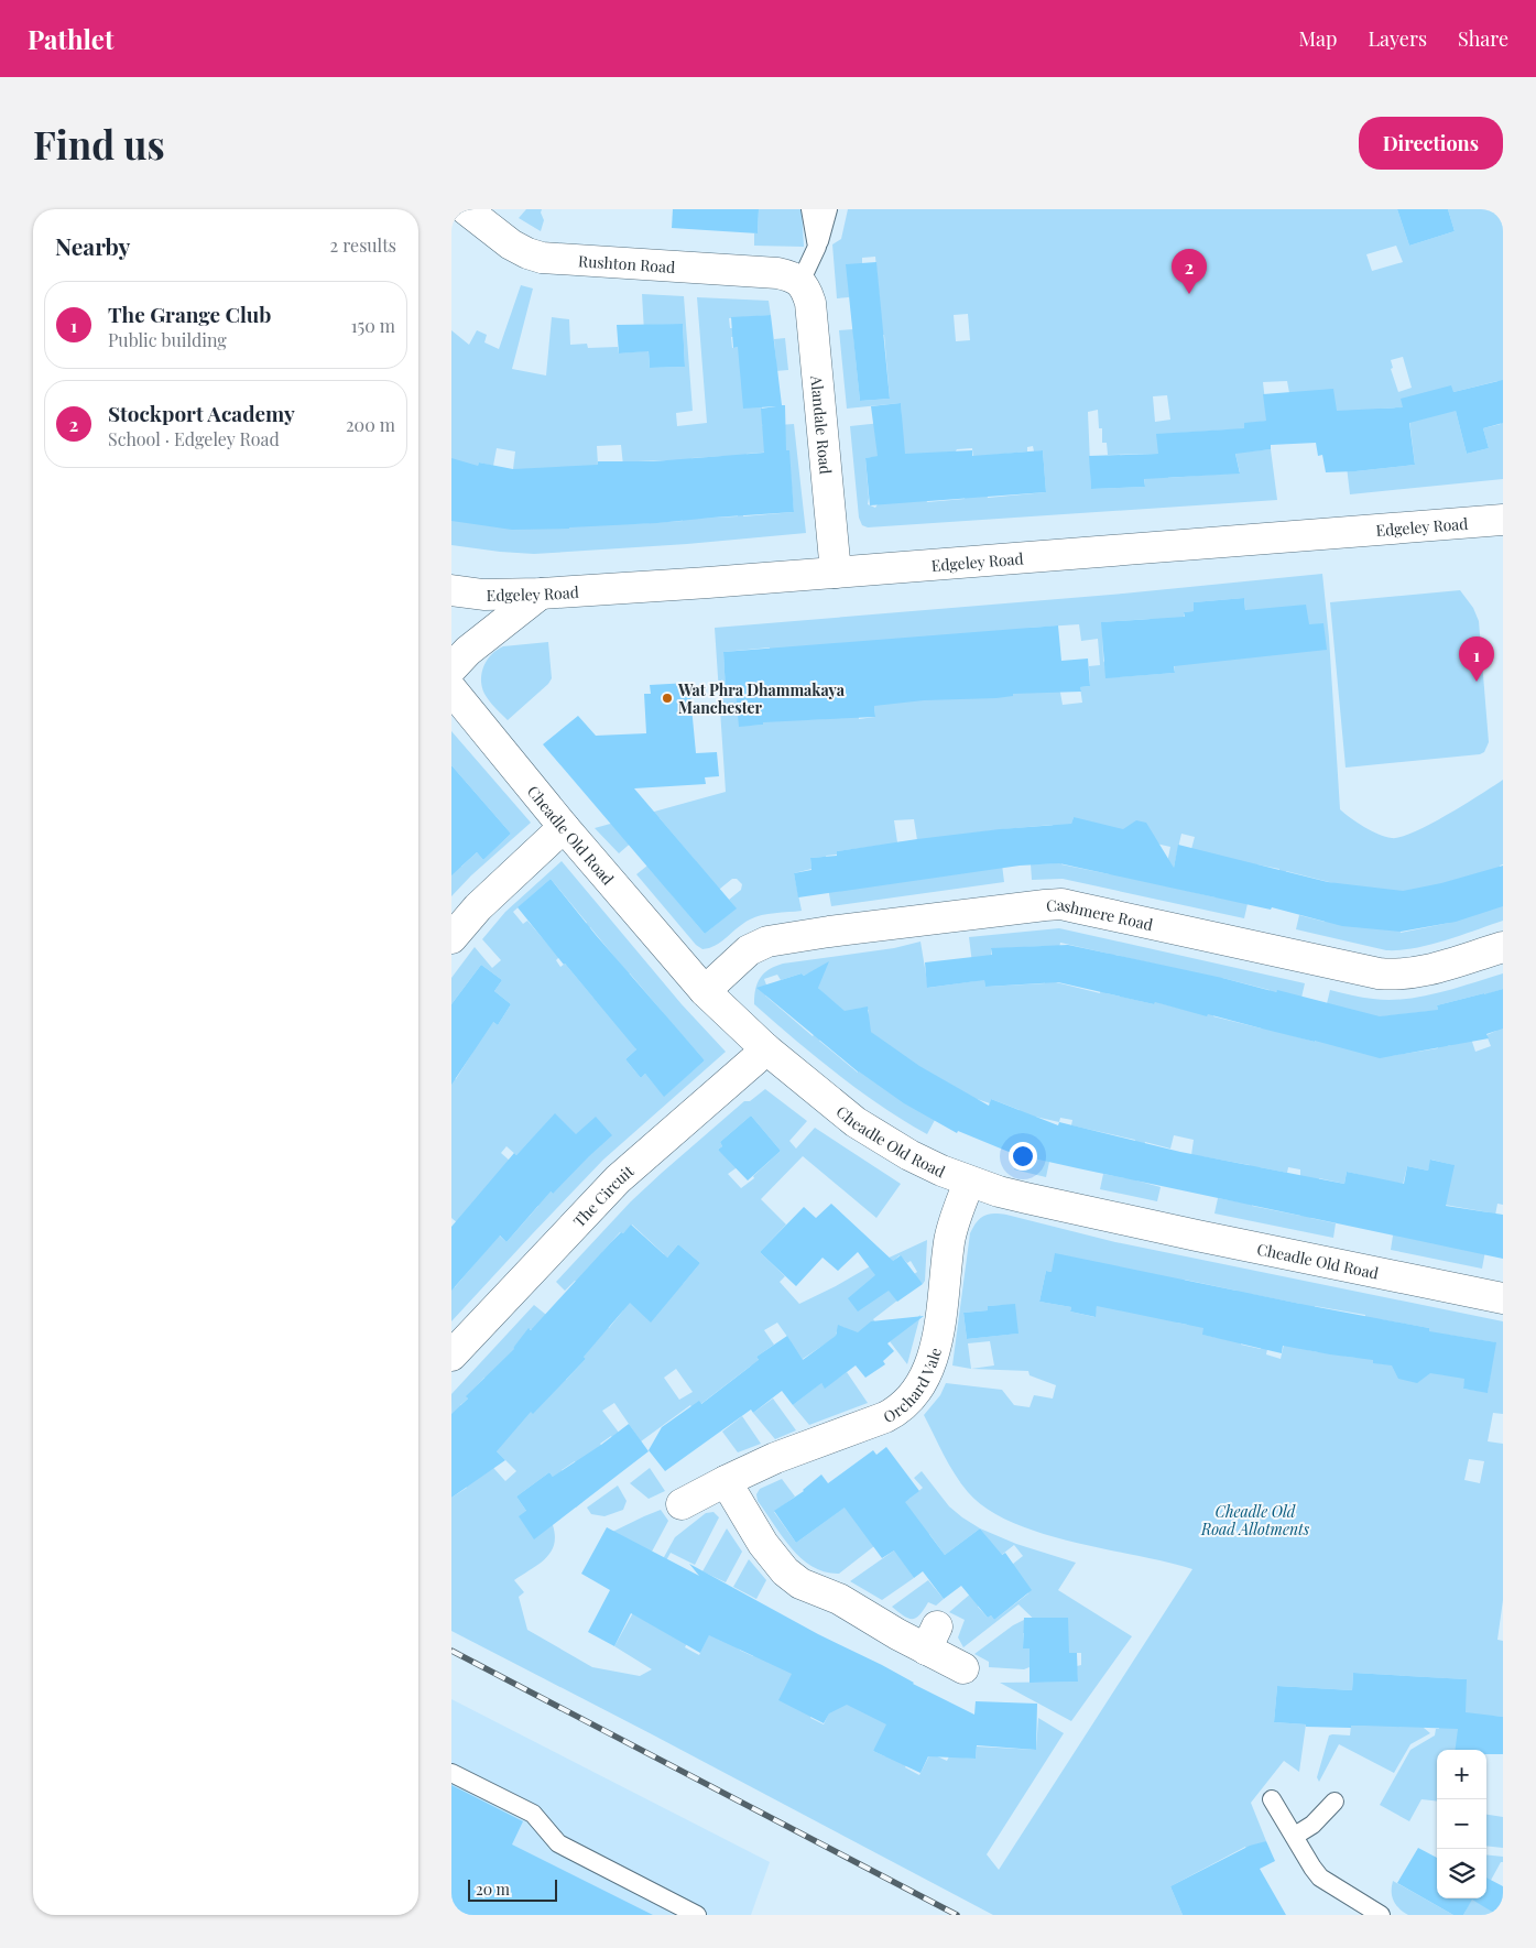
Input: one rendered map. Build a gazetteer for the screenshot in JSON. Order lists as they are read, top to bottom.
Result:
{
  "streets": {
    "street": [
      "Rushton Road",
      "Alandale Road",
      "Edgeley Road",
      "Cheadle Old Road",
      "Cashmere Road",
      "The Circuit",
      "Orchard Vale"
    ]
  },
  "crossings": [
    ["Rushton Road", "Alandale Road"],
    ["Alandale Road", "Edgeley Road"],
    ["Cheadle Old Road", "Cashmere Road"],
    ["Cheadle Old Road", "The Circuit"],
    ["Cheadle Old Road", "Orchard Vale"]
  ],
  "parks": ["Cheadle Old Road Allotments"],
  "places": ["Wat Phra Dhammakaya Manchester"],
  "scale_bar": "20 m",
  "page": {
    "header": "Pathlet",
    "nav": ["Map", "Layers", "Share"],
    "buttons": "Directions",
    "title": "Find us",
    "heading": ["Nearby", "2 results"],
    "pins": ["2", "1"],
    "list": [
      {
        "mark": "1",
        "name": "The Grange Club",
        "note": "Public building",
        "value": "150 m"
      },
      {
        "mark": "2",
        "name": "Stockport Academy",
        "note": "School · Edgeley Road",
        "value": "200 m"
      }
    ],
    "map_buttons": ["+", "−"],
    "scale": "20 m"
  }
}
